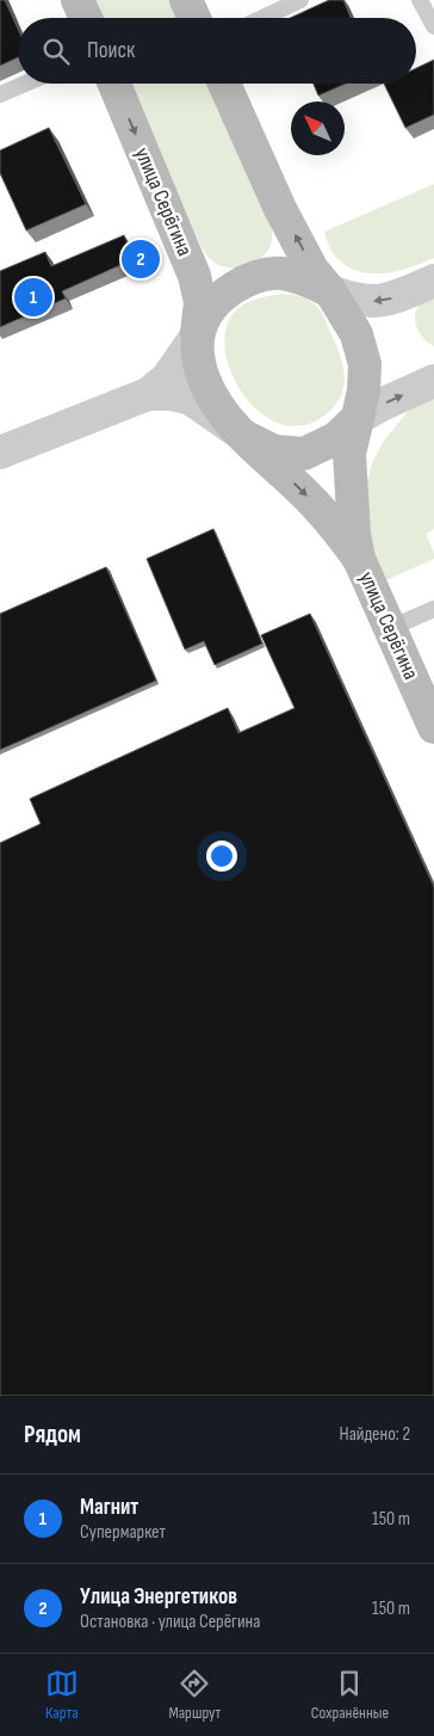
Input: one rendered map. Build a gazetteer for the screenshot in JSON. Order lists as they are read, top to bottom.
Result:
{
  "streets": {
    "main road": ["улица Серёгина"]
  },
  "north": "top left",
  "page": {
    "search": "Поиск",
    "pins": ["2", "1"],
    "heading": ["Рядом", "Найдено: 2"],
    "list": [
      {
        "mark": "1",
        "name": "Магнит",
        "note": "Супермаркет",
        "value": "150 m"
      },
      {
        "mark": "2",
        "name": "Улица Энергетиков",
        "note": "Остановка · улица Серёгина",
        "value": "150 m"
      }
    ],
    "nav": ["Карта", "Маршрут", "Сохранённые"]
  }
}
